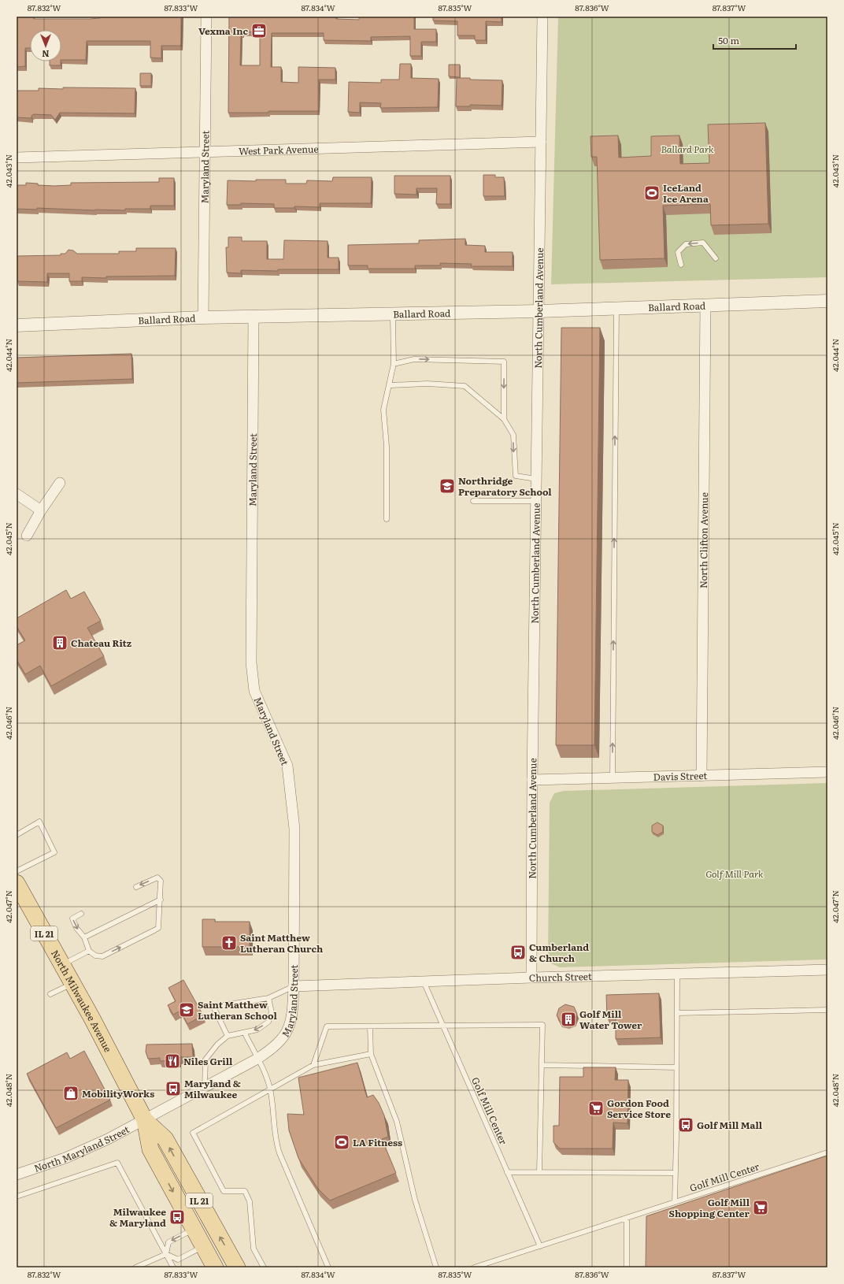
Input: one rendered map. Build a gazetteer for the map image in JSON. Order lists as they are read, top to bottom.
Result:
{
  "streets": {
    "main road": ["IL 21", "North Milwaukee Avenue"],
    "street": [
      "West Park Avenue",
      "Maryland Street",
      "Ballard Road",
      "North Cumberland Avenue",
      "North Clifton Avenue",
      "Davis Street",
      "Church Street",
      "North Maryland Street"
    ],
    "lane": ["Golf Mill Center"]
  },
  "crossings": [
    ["West Park Avenue", "Maryland Street"],
    ["West Park Avenue", "North Cumberland Avenue"],
    ["Maryland Street", "Ballard Road"],
    ["Maryland Street", "Church Street"],
    ["Maryland Street", "North Milwaukee Avenue"],
    ["Maryland Street", "North Maryland Street"],
    ["Ballard Road", "North Cumberland Avenue"],
    ["Ballard Road", "North Clifton Avenue"],
    ["North Cumberland Avenue", "Davis Street"],
    ["North Cumberland Avenue", "Church Street"],
    ["North Clifton Avenue", "Davis Street"],
    ["Church Street", "Golf Mill Center"],
    ["North Milwaukee Avenue", "North Maryland Street"]
  ],
  "parks": ["Ballard Park", "Golf Mill Park"],
  "places": {
    "office": ["Vexma Inc"],
    "sports": ["IceLand Ice Arena", "LA Fitness"],
    "school or university": ["Northridge Preparatory School", "Saint Matthew Lutheran School"],
    "building": ["Chateau Ritz", "Golf Mill Water Tower"],
    "church": ["Saint Matthew Lutheran Church"],
    "bus stop": [
      "Cumberland & Church",
      "Maryland & Milwaukee",
      "Golf Mill Mall",
      "Milwaukee & Maryland"
    ],
    "restaurant": ["Niles Grill"],
    "shop": ["MobilityWorks"],
    "supermarket": ["Gordon Food Service Store", "Golf Mill Shopping Center"]
  },
  "scale_bar": "50 m",
  "north": "bottom",
  "coordinates": [
    "87.832°W",
    "87.833°W",
    "87.834°W",
    "87.835°W",
    "87.836°W",
    "87.837°W",
    "42.043°N",
    "42.044°N",
    "42.045°N",
    "42.046°N",
    "42.047°N",
    "42.048°N"
  ]
}
